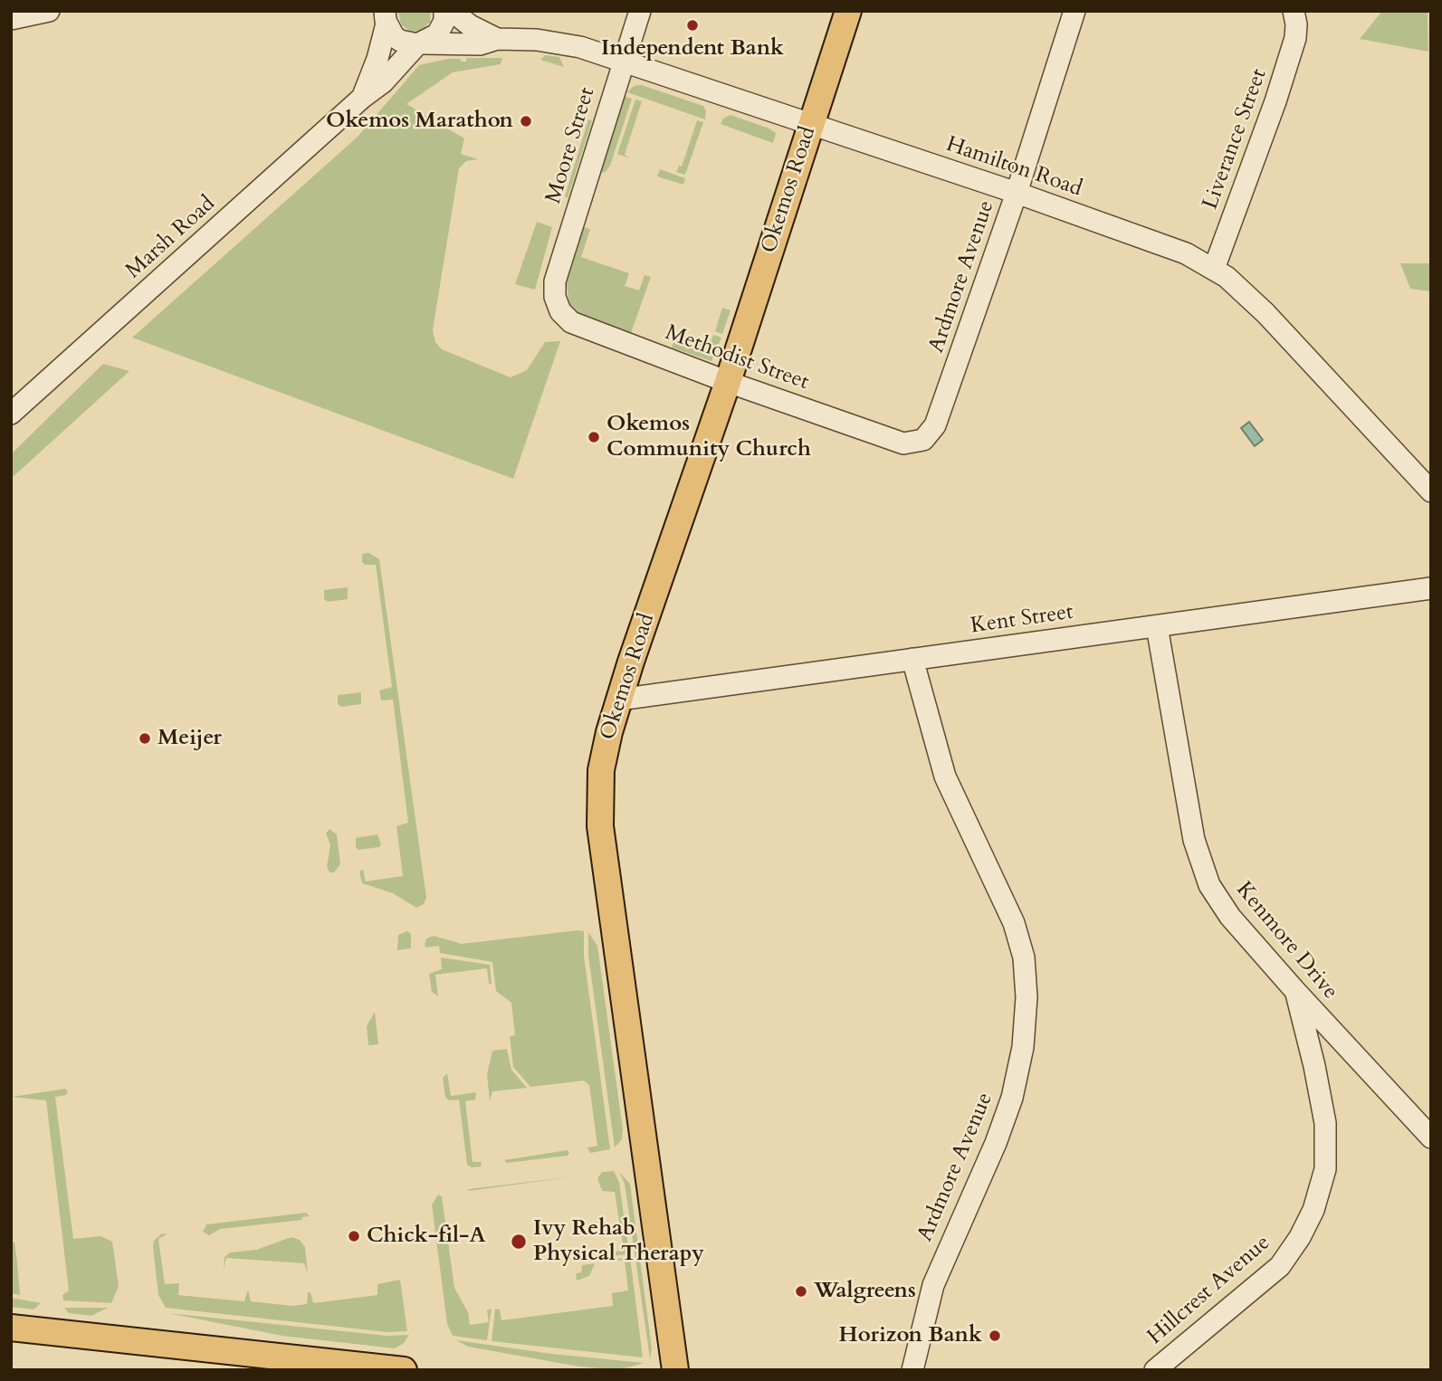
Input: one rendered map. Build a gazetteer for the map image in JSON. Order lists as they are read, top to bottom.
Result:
{
  "streets": {
    "main road": ["Okemos Road"],
    "street": [
      "Liverance Street",
      "Moore Street",
      "Hamilton Road",
      "Marsh Road",
      "Ardmore Avenue",
      "Methodist Street",
      "Kent Street",
      "Kenmore Drive",
      "Hillcrest Avenue"
    ]
  },
  "crossings": [
    ["Liverance Street", "Hamilton Road"],
    ["Moore Street", "Hamilton Road"],
    ["Moore Street", "Methodist Street"],
    ["Hamilton Road", "Okemos Road"],
    ["Hamilton Road", "Marsh Road"],
    ["Hamilton Road", "Ardmore Avenue"],
    ["Okemos Road", "Methodist Street"],
    ["Okemos Road", "Kent Street"],
    ["Ardmore Avenue", "Methodist Street"],
    ["Ardmore Avenue", "Kent Street"],
    ["Kent Street", "Kenmore Drive"],
    ["Kenmore Drive", "Hillcrest Avenue"]
  ],
  "places": [
    "Independent Bank",
    "Okemos Marathon",
    "Okemos Community Church",
    "Meijer",
    "Chick-fil-A",
    "Ivy Rehab Physical Therapy",
    "Walgreens",
    "Horizon Bank"
  ]
}
